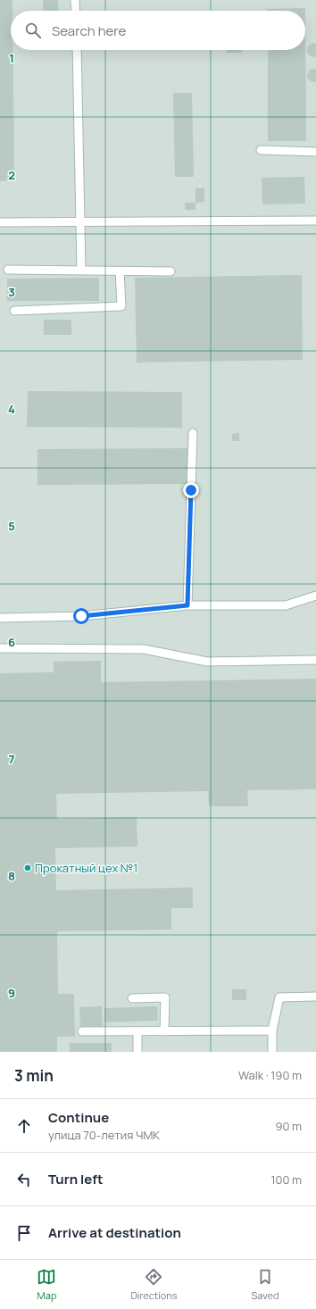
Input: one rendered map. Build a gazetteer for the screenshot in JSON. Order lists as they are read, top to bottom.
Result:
{
  "places": ["Прокатный цех №1"],
  "page": {
    "search": "Search here",
    "heading": ["3 min", "Walk · 190 m"],
    "list": [
      ["Continue", "улица 70-летия ЧМК", "90 m"],
      ["Turn left", "100 m"],
      "Arrive at destination"
    ],
    "nav": ["Map", "Directions", "Saved"]
  },
  "grid": {
    "rows": [
      "1",
      "2",
      "3",
      "4",
      "5",
      "6",
      "7",
      "8",
      "9"
    ]
  }
}
